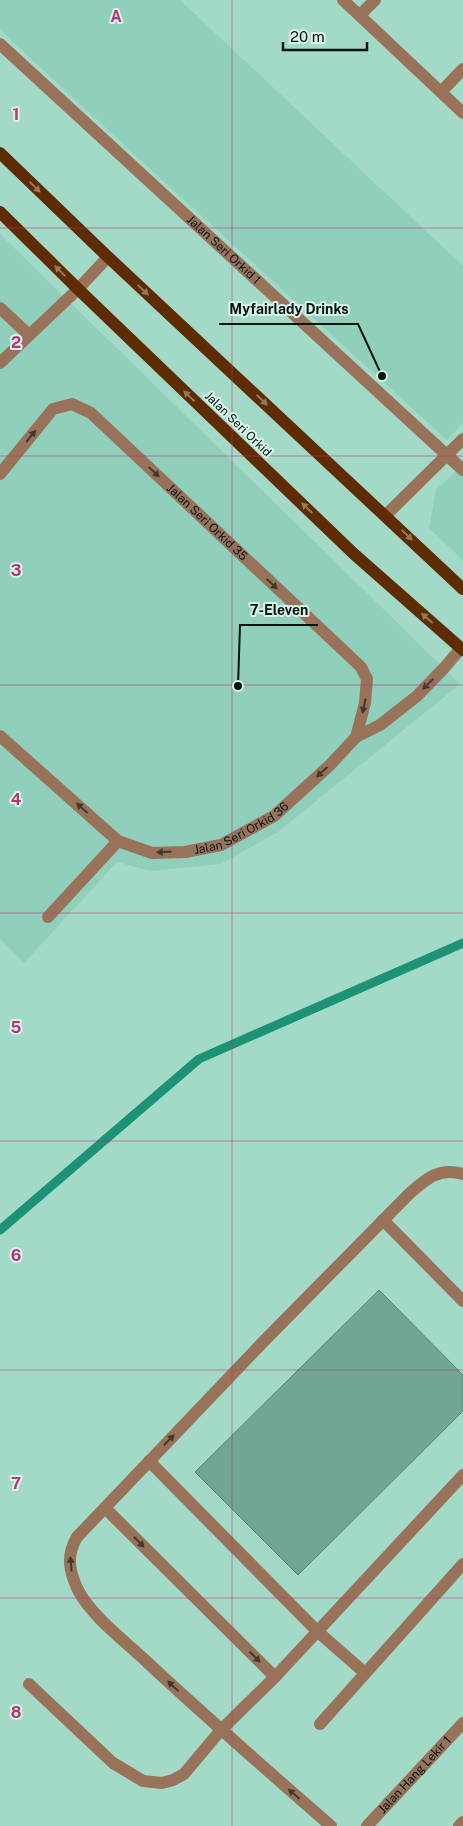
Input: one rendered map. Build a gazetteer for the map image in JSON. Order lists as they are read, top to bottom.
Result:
{
  "streets": {
    "main road": ["Jalan Seri Orkid"],
    "street": [
      "Jalan Seri Orkid 1",
      "Jalan Seri Orkid 35",
      "Jalan Seri Orkid 36",
      "Jalan Hang Lekir 1"
    ]
  },
  "crossings": [
    ["Jalan Seri Orkid", "Jalan Seri Orkid 36"],
    ["Jalan Seri Orkid 35", "Jalan Seri Orkid 36"]
  ],
  "one_way": ["Jalan Seri Orkid 36"],
  "places": ["Myfairlady Drinks", "7-Eleven"],
  "scale_bar": "20 m",
  "grid": {
    "columns": ["A"],
    "rows": [
      "1",
      "2",
      "3",
      "4",
      "5",
      "6",
      "7",
      "8"
    ]
  }
}
